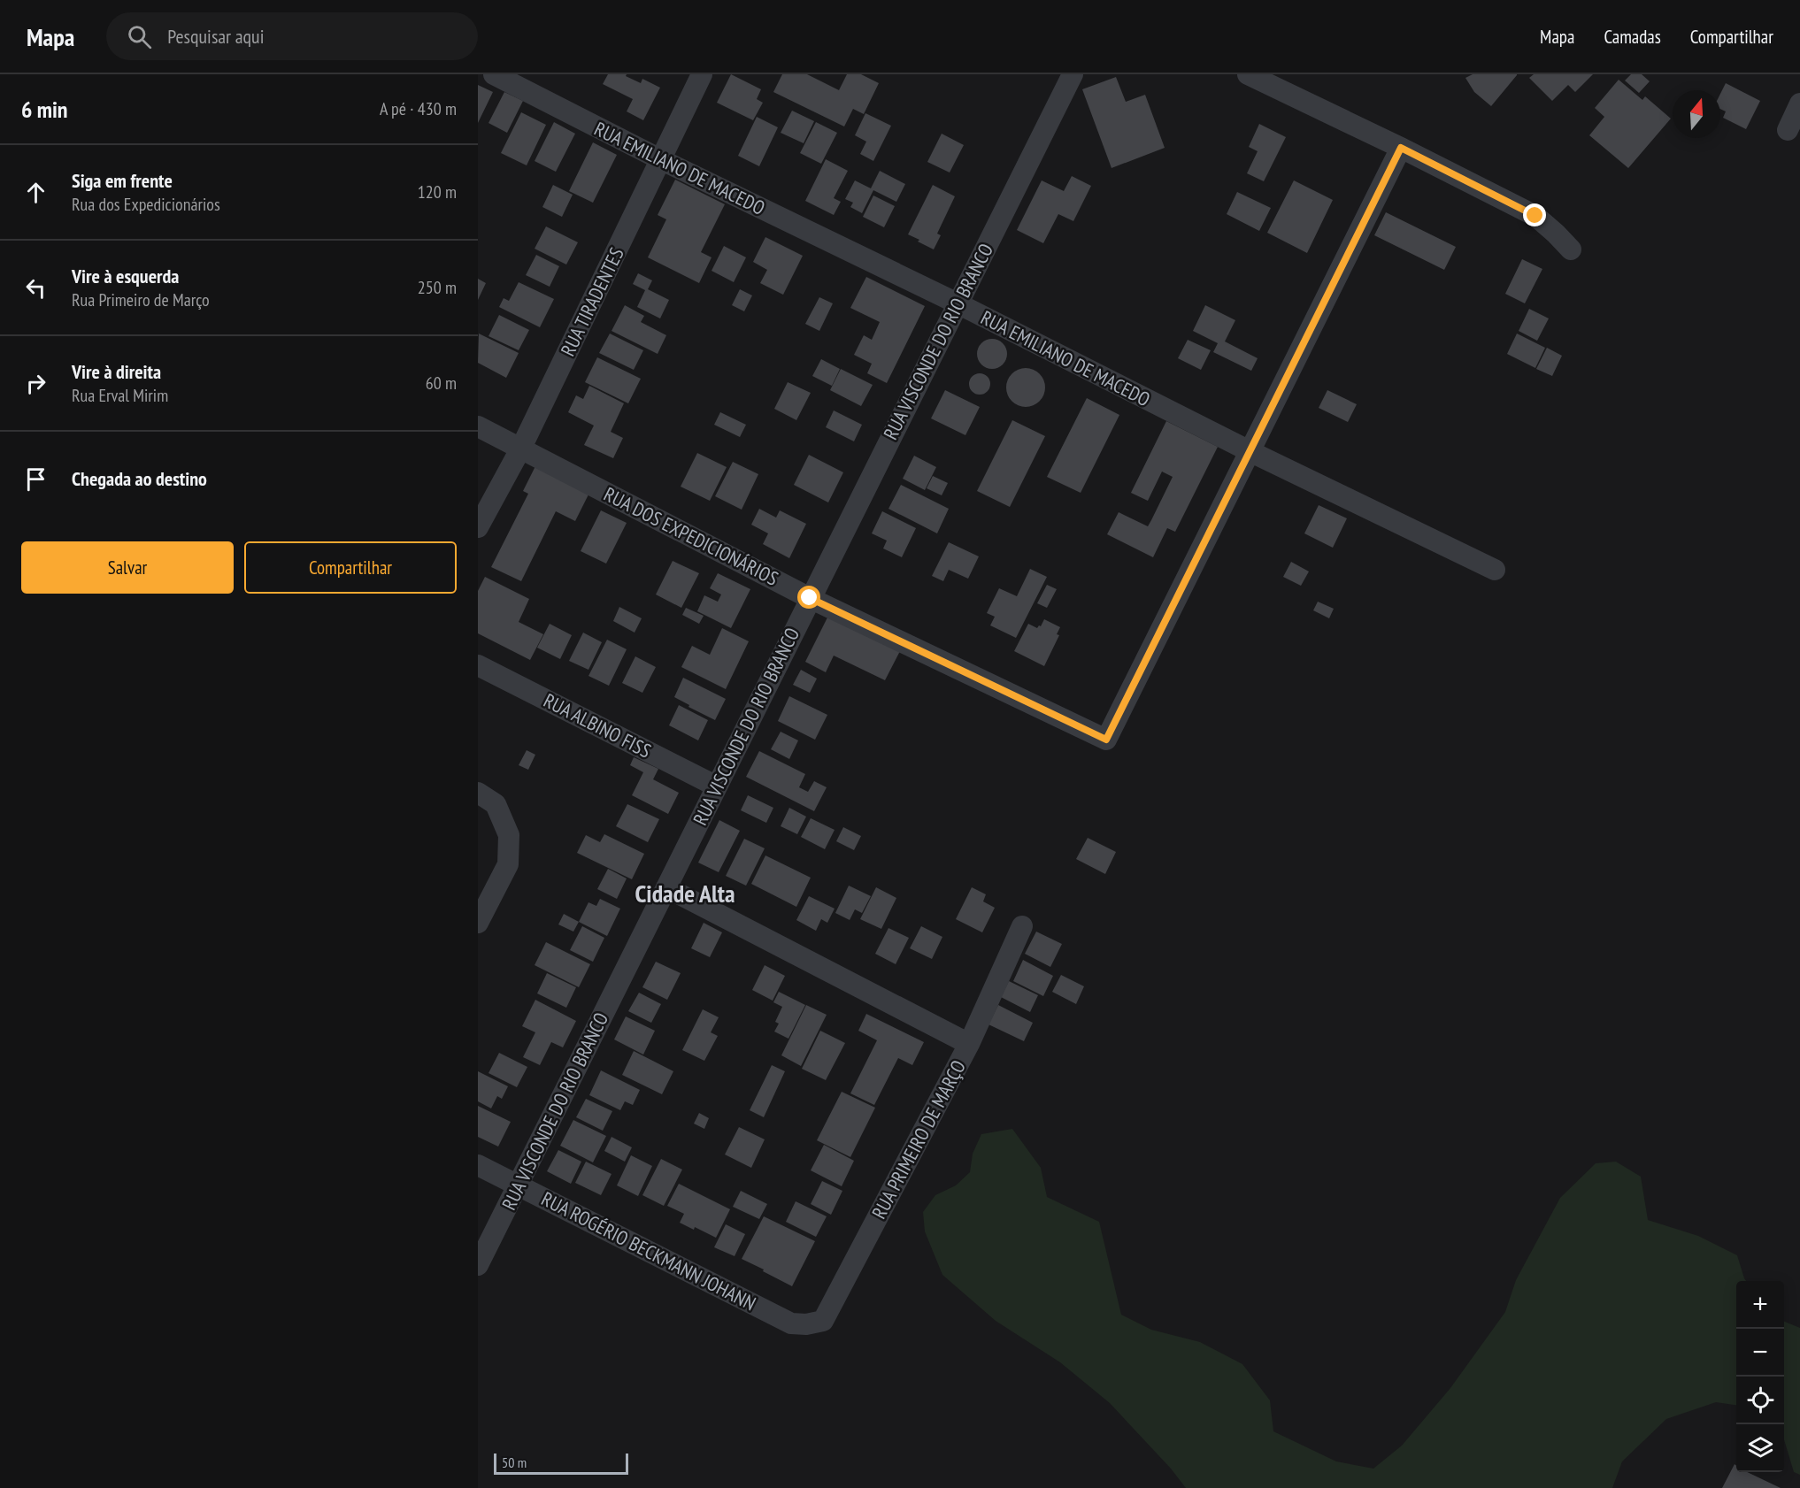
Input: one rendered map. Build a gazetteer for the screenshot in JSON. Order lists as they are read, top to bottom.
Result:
{
  "streets": {
    "street": [
      "RUA EMILIANO DE MACEDO",
      "RUA TIRADENTES",
      "RUA VISCONDE DO RIO BRANCO",
      "RUA DOS EXPEDICIONÁRIOS",
      "RUA ALBINO FISS",
      "RUA PRIMEIRO DE MARÇO",
      "RUA ROGÉRIO BECKMANN JOHANN"
    ]
  },
  "crossings": [
    ["RUA EMILIANO DE MACEDO", "RUA TIRADENTES"],
    ["RUA EMILIANO DE MACEDO", "RUA VISCONDE DO RIO BRANCO"],
    ["RUA EMILIANO DE MACEDO", "RUA DOS EXPEDICIONÁRIOS"],
    ["RUA TIRADENTES", "RUA DOS EXPEDICIONÁRIOS"],
    ["RUA VISCONDE DO RIO BRANCO", "RUA DOS EXPEDICIONÁRIOS"],
    ["RUA VISCONDE DO RIO BRANCO", "RUA ALBINO FISS"],
    ["RUA VISCONDE DO RIO BRANCO", "RUA ROGÉRIO BECKMANN JOHANN"],
    ["RUA PRIMEIRO DE MARÇO", "RUA ROGÉRIO BECKMANN JOHANN"]
  ],
  "districts": ["Cidade Alta"],
  "scale_bar": "50 m",
  "north": "top",
  "page": {
    "header": "Mapa",
    "search": "Pesquisar aqui",
    "nav": ["Mapa", "Camadas", "Compartilhar"],
    "heading": ["6 min", "A pé · 430 m"],
    "list": [
      ["Siga em frente", "Rua dos Expedicionários", "120 m"],
      ["Vire à esquerda", "Rua Primeiro de Março", "250 m"],
      ["Vire à direita", "Rua Erval Mirim", "60 m"],
      "Chegada ao destino"
    ],
    "buttons": ["Salvar", "Compartilhar"],
    "map_buttons": ["+", "−"],
    "scale": "50 m"
  }
}
